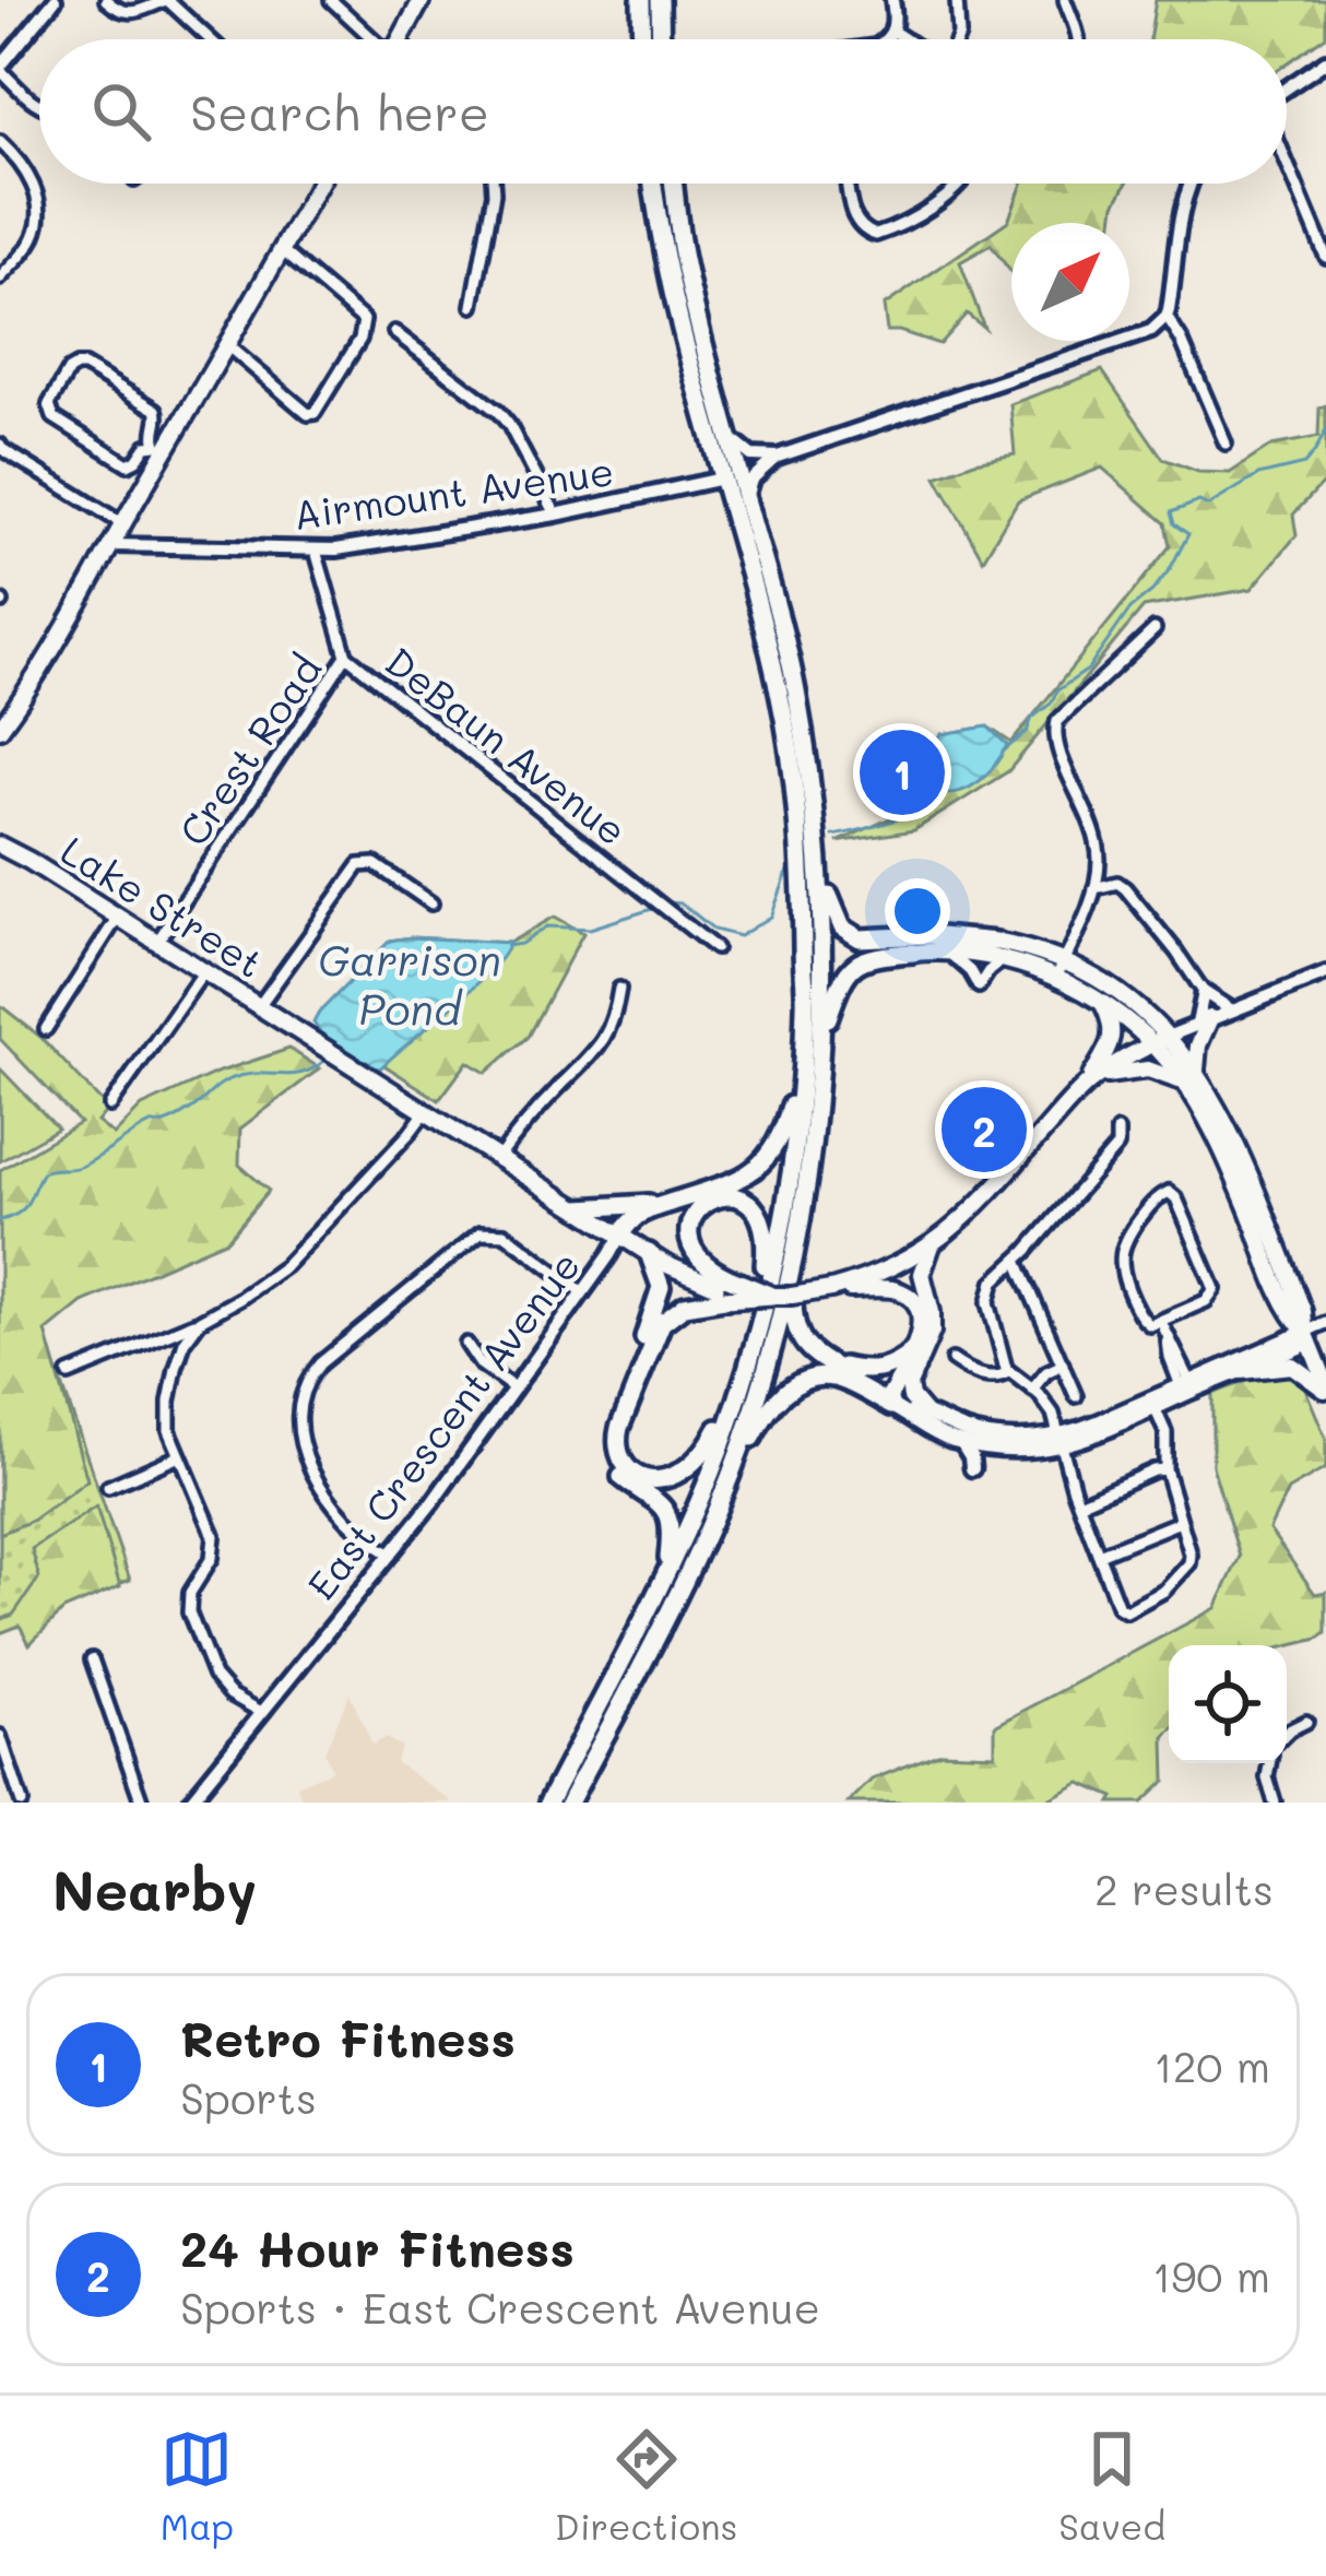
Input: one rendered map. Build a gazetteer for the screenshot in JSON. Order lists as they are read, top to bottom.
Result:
{
  "streets": {
    "main road": ["Lake Street", "East Crescent Avenue"],
    "street": ["Airmount Avenue", "DeBaun Avenue", "Crest Road"]
  },
  "crossings": [
    ["Airmount Avenue", "DeBaun Avenue"],
    ["DeBaun Avenue", "Crest Road"],
    ["Crest Road", "Lake Street"],
    ["Lake Street", "East Crescent Avenue"]
  ],
  "water": ["Garrison Pond"],
  "north": "top right",
  "page": {
    "search": "Search here",
    "pins": ["1", "2"],
    "heading": ["Nearby", "2 results"],
    "list": [
      {
        "mark": "1",
        "name": "Retro Fitness",
        "note": "Sports",
        "value": "120 m"
      },
      {
        "mark": "2",
        "name": "24 Hour Fitness",
        "note": "Sports · East Crescent Avenue",
        "value": "190 m"
      }
    ],
    "nav": ["Map", "Directions", "Saved"]
  }
}
